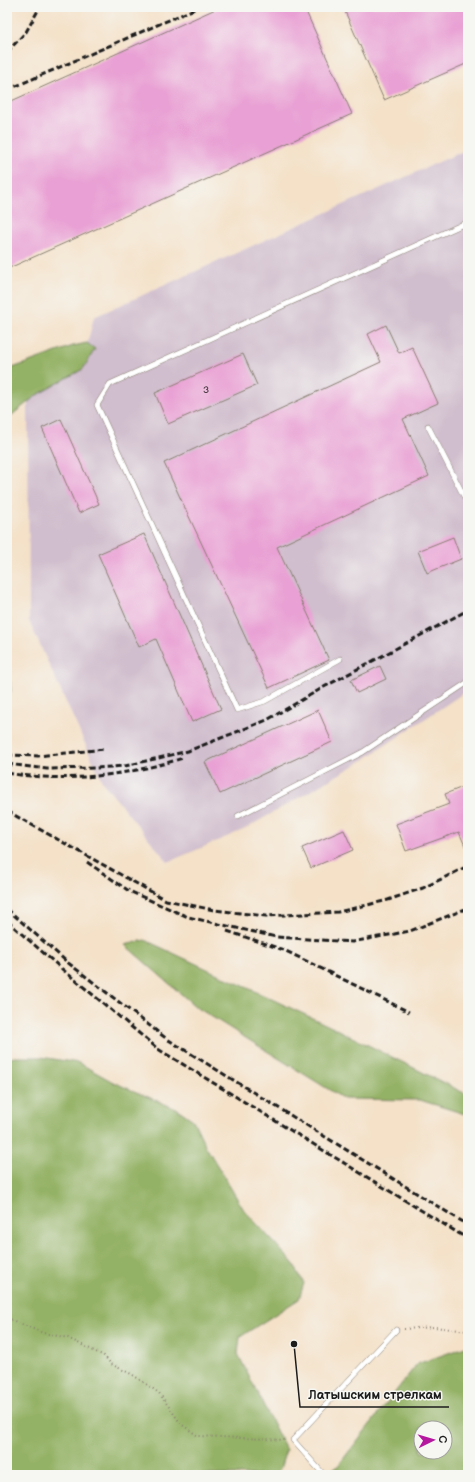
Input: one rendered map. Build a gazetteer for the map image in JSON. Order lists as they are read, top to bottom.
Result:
{
  "places": ["Латышским стрелкам"],
  "house_numbers": ["3"],
  "north": "right"
}
